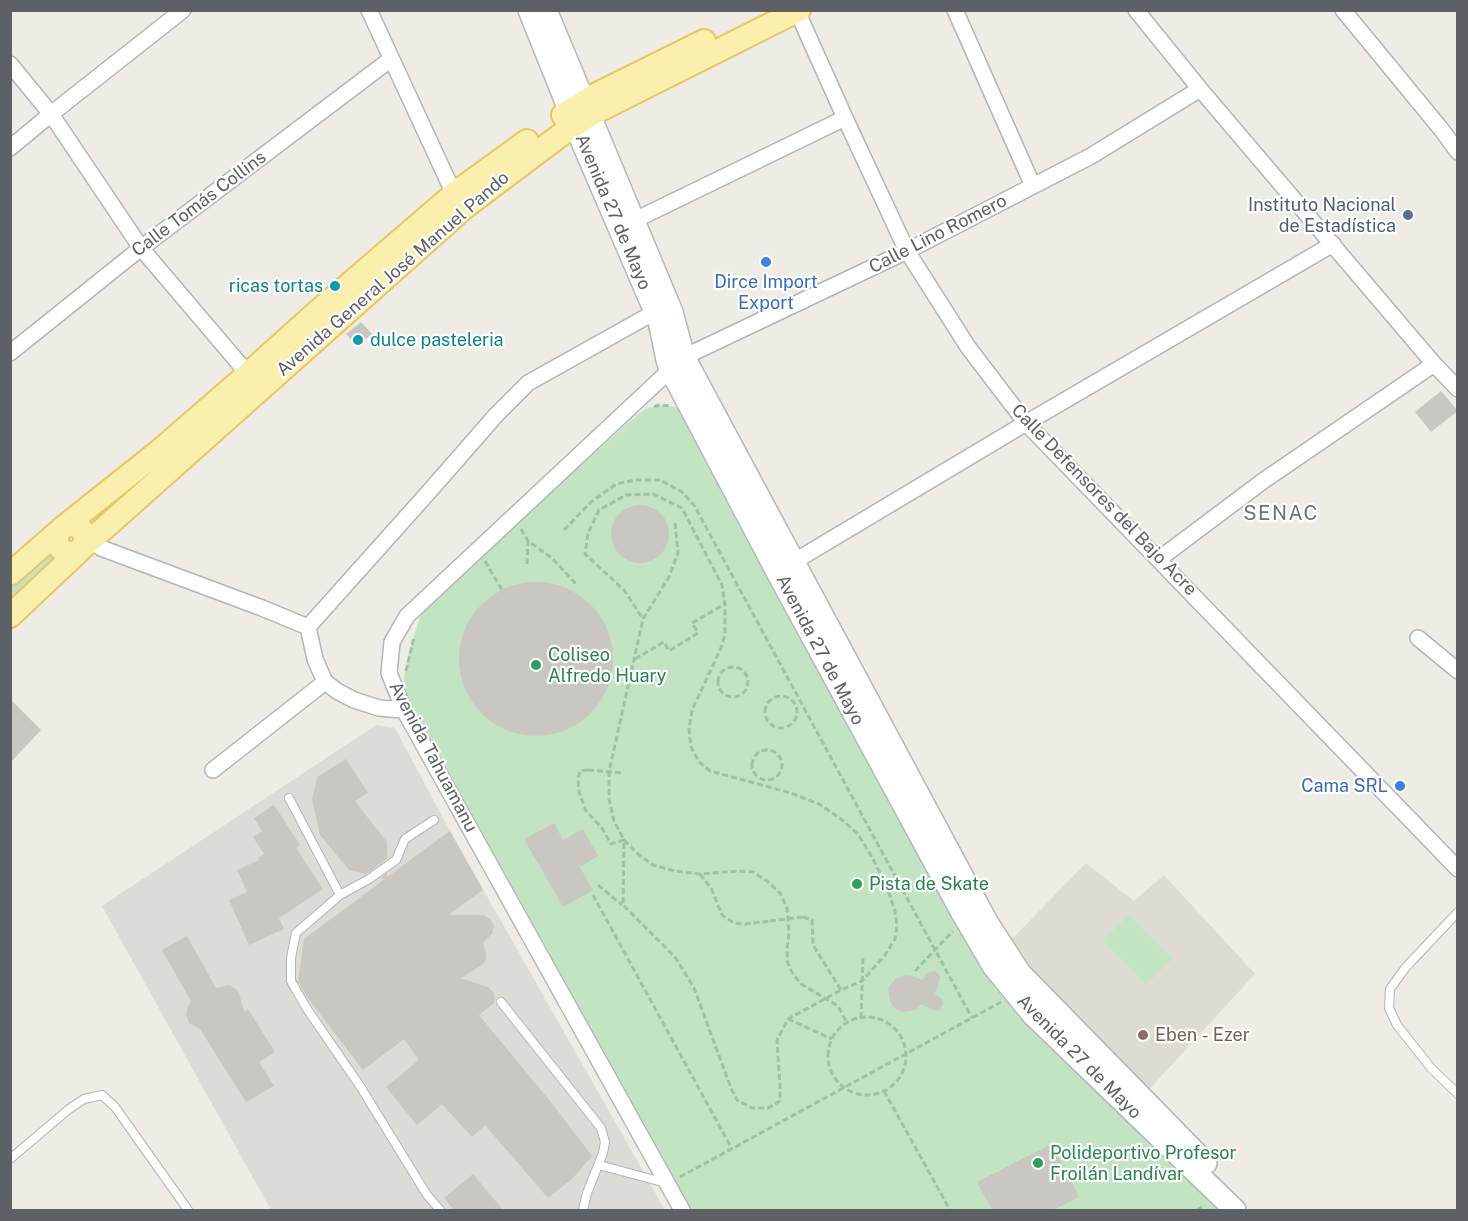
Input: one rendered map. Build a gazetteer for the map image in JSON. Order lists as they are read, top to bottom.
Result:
{
  "streets": {
    "main road": ["Avenida 27 de Mayo", "Avenida General José Manuel Pando"],
    "street": [
      "Calle Tomás Collins",
      "Calle Lino Romero",
      "Calle Defensores del Bajo Acre",
      "Avenida Tahuamanu"
    ]
  },
  "crossings": [
    ["Avenida 27 de Mayo", "Calle Lino Romero"],
    ["Avenida 27 de Mayo", "Avenida General José Manuel Pando"],
    ["Avenida 27 de Mayo", "Avenida Tahuamanu"],
    ["Calle Lino Romero", "Calle Defensores del Bajo Acre"],
    ["Calle Lino Romero", "Avenida Tahuamanu"],
    ["Avenida General José Manuel Pando", "Calle Defensores del Bajo Acre"]
  ],
  "districts": ["SENAC"],
  "places": [
    "Instituto Nacional de Estadística",
    "Dirce Import Export",
    "ricas tortas",
    "dulce pasteleria",
    "Coliseo Alfredo Huary",
    "Cama SRL",
    "Pista de Skate",
    "Eben - Ezer",
    "Polideportivo Profesor Froilán Landívar"
  ]
}
